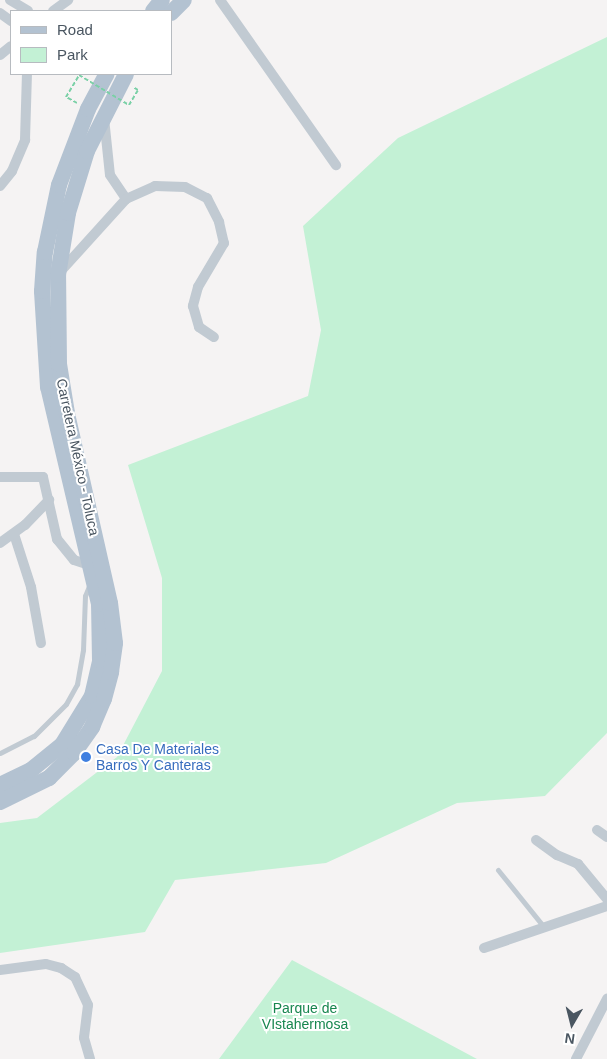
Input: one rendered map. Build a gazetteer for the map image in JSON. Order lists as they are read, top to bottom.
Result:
{
  "streets": {
    "main road": ["Carretera México - Toluca"]
  },
  "parks": ["Parque de VIstahermosa"],
  "places": ["Casa De Materiales Barros Y Canteras"],
  "legend": ["Road", "Park"],
  "north": "bottom"
}
